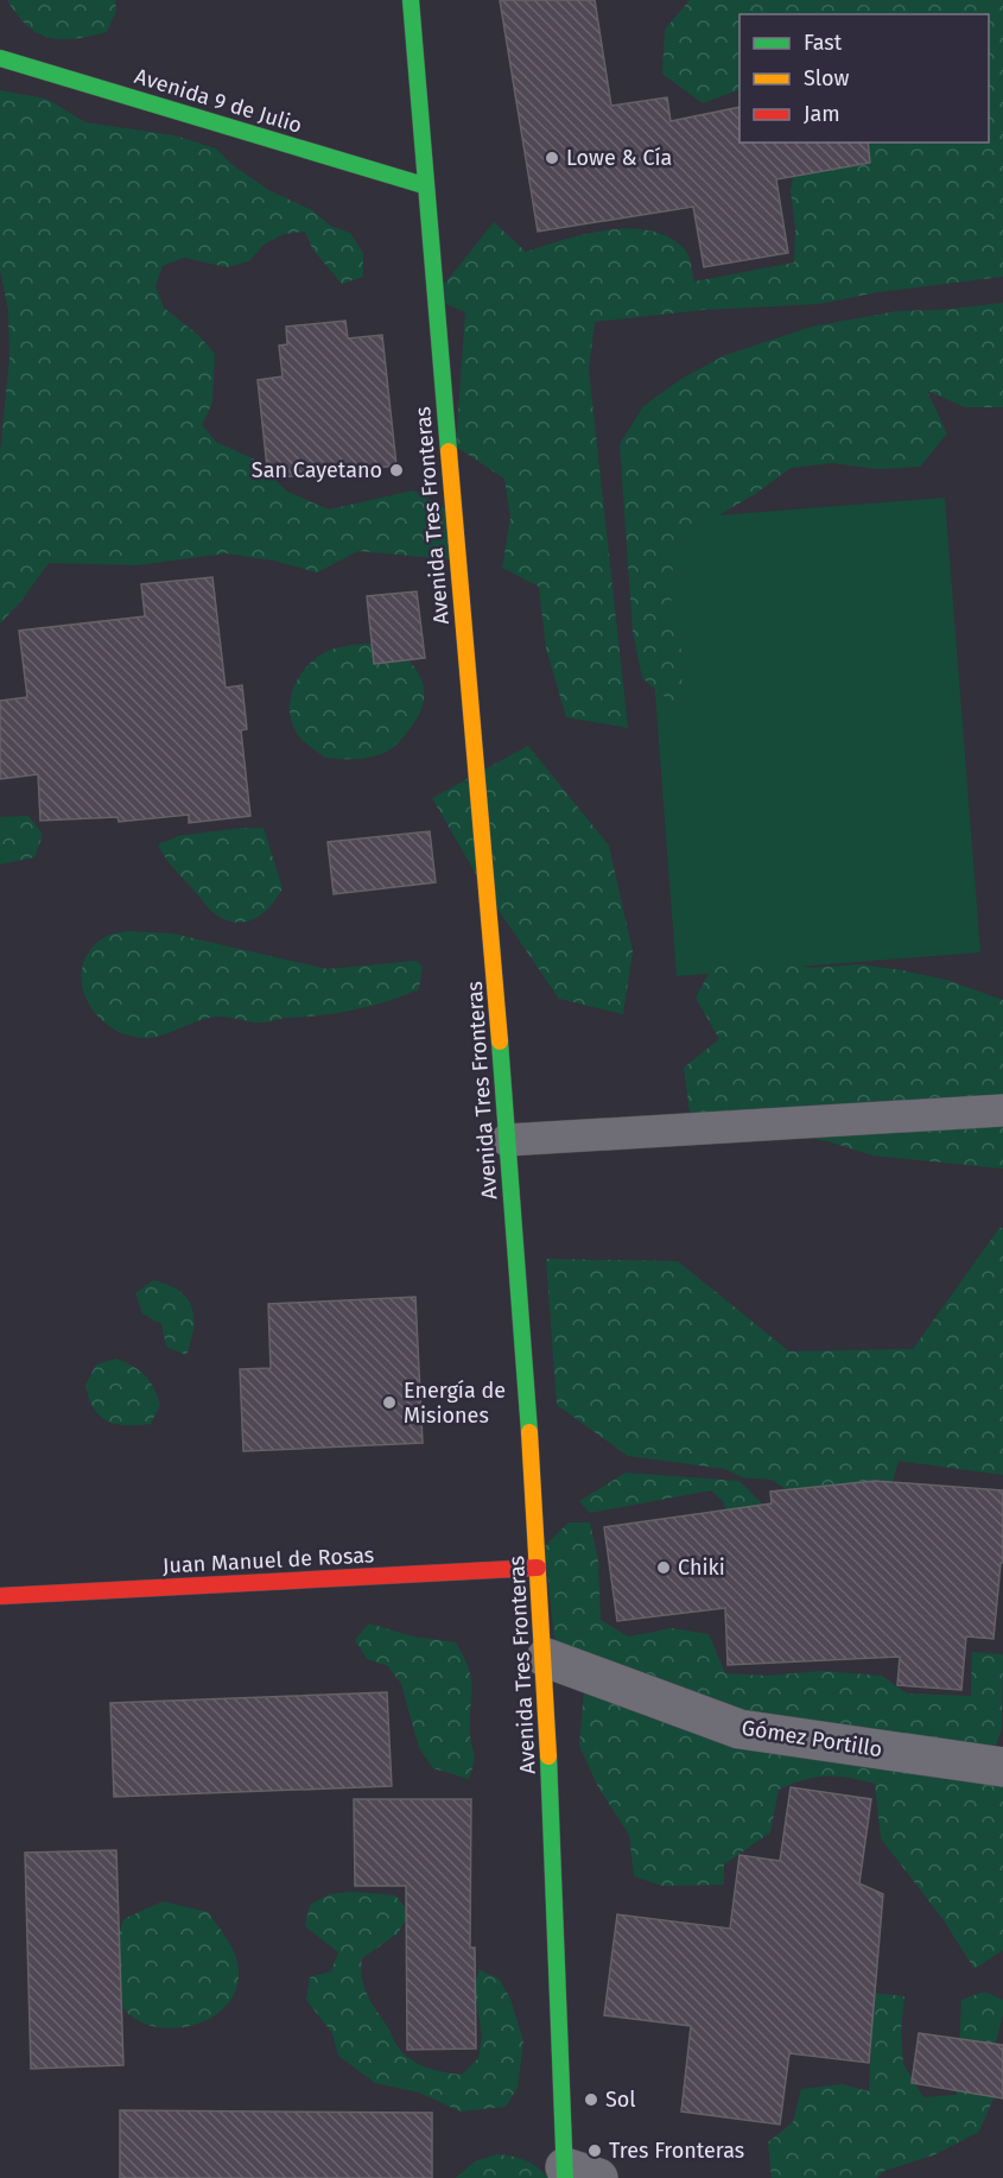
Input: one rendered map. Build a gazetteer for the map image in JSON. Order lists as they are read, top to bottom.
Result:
{
  "streets": {
    "main road": ["Avenida 9 de Julio", "Avenida Tres Fronteras", "Juan Manuel de Rosas"],
    "street": ["Gómez Portillo"]
  },
  "crossings": [
    ["Avenida 9 de Julio", "Avenida Tres Fronteras"],
    ["Avenida Tres Fronteras", "Juan Manuel de Rosas"],
    ["Avenida Tres Fronteras", "Gómez Portillo"]
  ],
  "places": [
    "Lowe & Cía",
    "San Cayetano",
    "Energía de Misiones",
    "Chiki",
    "Sol",
    "Tres Fronteras"
  ],
  "legend": ["Fast", "Slow", "Jam"]
}
